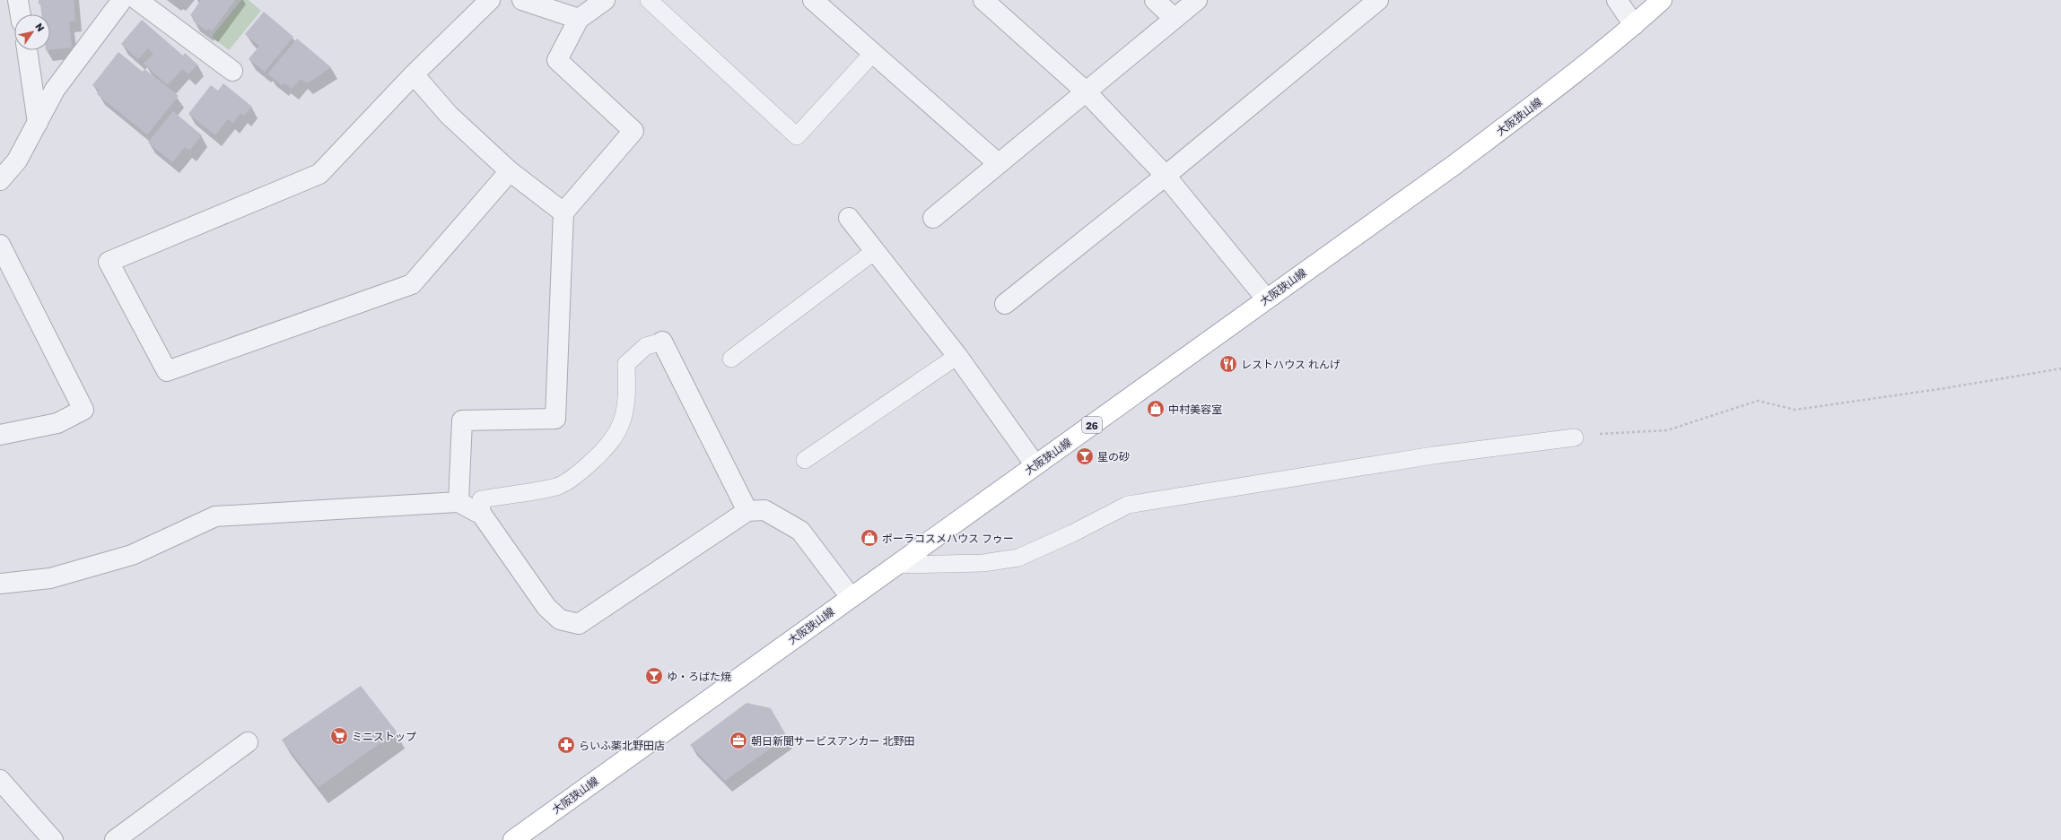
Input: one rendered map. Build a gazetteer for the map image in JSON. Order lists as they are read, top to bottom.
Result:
{
  "streets": {
    "main road": ["大阪狭山線", "26"]
  },
  "places": {
    "restaurant": ["レストハウス れんげ"],
    "shop": ["中村美容室", "ポーラコスメハウス フゥー"],
    "bar": ["星の砂", "ゆ・ろばた焼"],
    "supermarket": ["ミニストップ"],
    "office": ["朝日新聞サービスアンカー 北野田"],
    "pharmacy": ["らいふ薬北野田店"]
  },
  "north": "top right"
}
